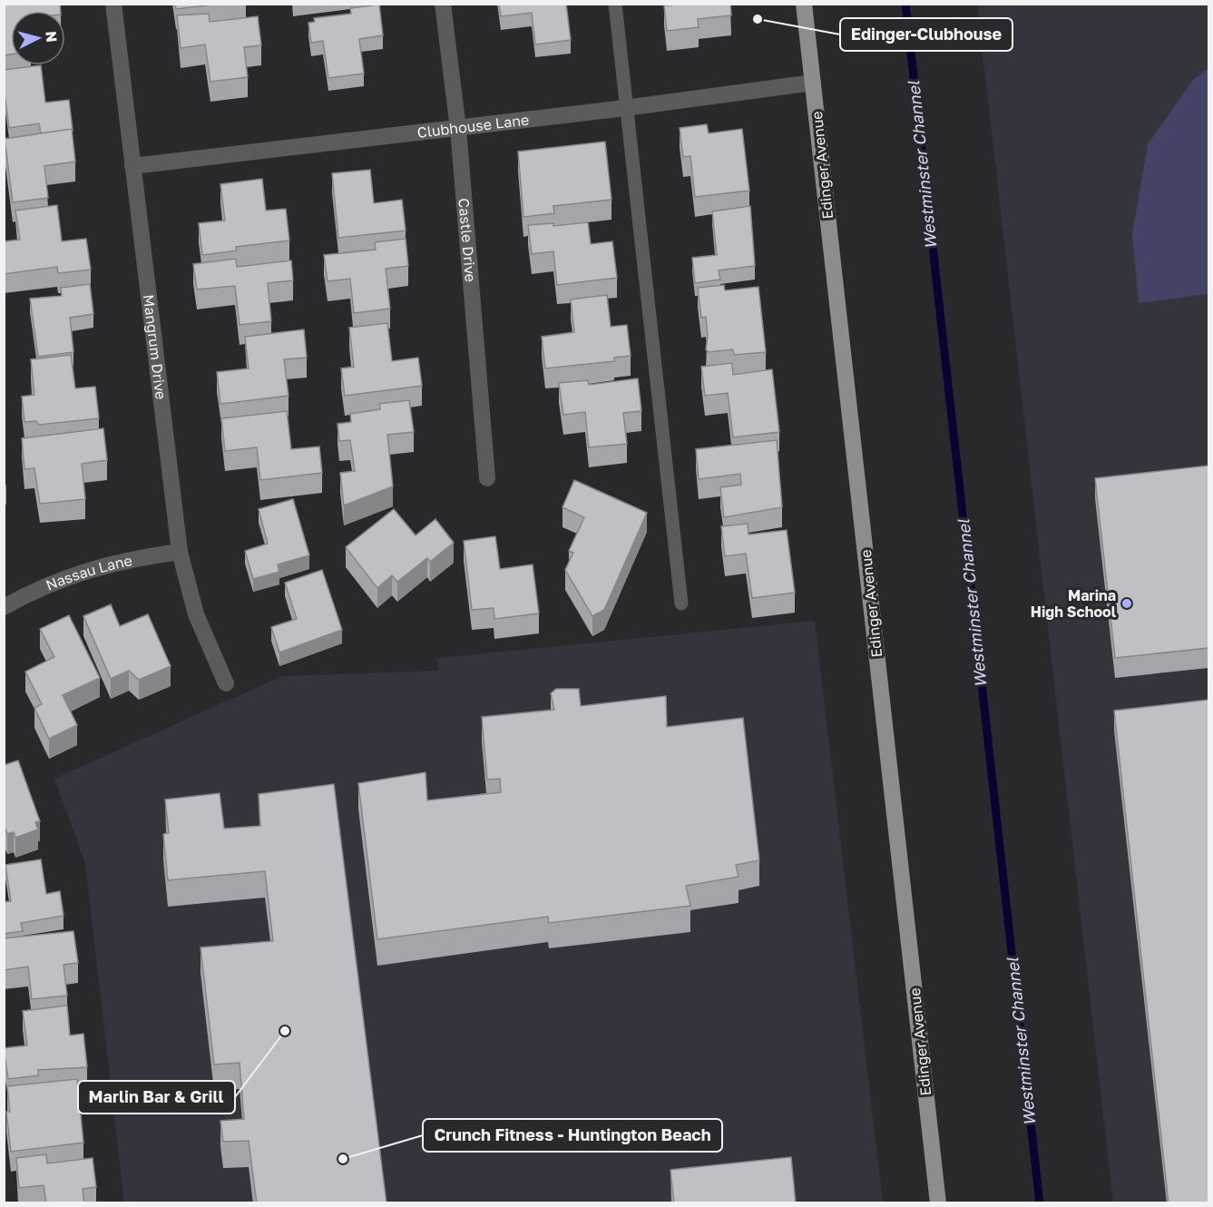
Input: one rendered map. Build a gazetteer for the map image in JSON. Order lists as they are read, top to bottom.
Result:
{
  "streets": {
    "main road": ["Edinger Avenue"],
    "street": [
      "Clubhouse Lane",
      "Castle Drive",
      "Mangrum Drive",
      "Nassau Lane"
    ]
  },
  "crossings": [
    ["Clubhouse Lane", "Edinger Avenue"],
    ["Clubhouse Lane", "Castle Drive"],
    ["Clubhouse Lane", "Mangrum Drive"],
    ["Mangrum Drive", "Nassau Lane"]
  ],
  "water": ["Westminster Channel"],
  "places": [
    "Edinger-Clubhouse",
    "Marina High School",
    "Marlin Bar & Grill",
    "Crunch Fitness - Huntington Beach"
  ],
  "north": "right"
}
